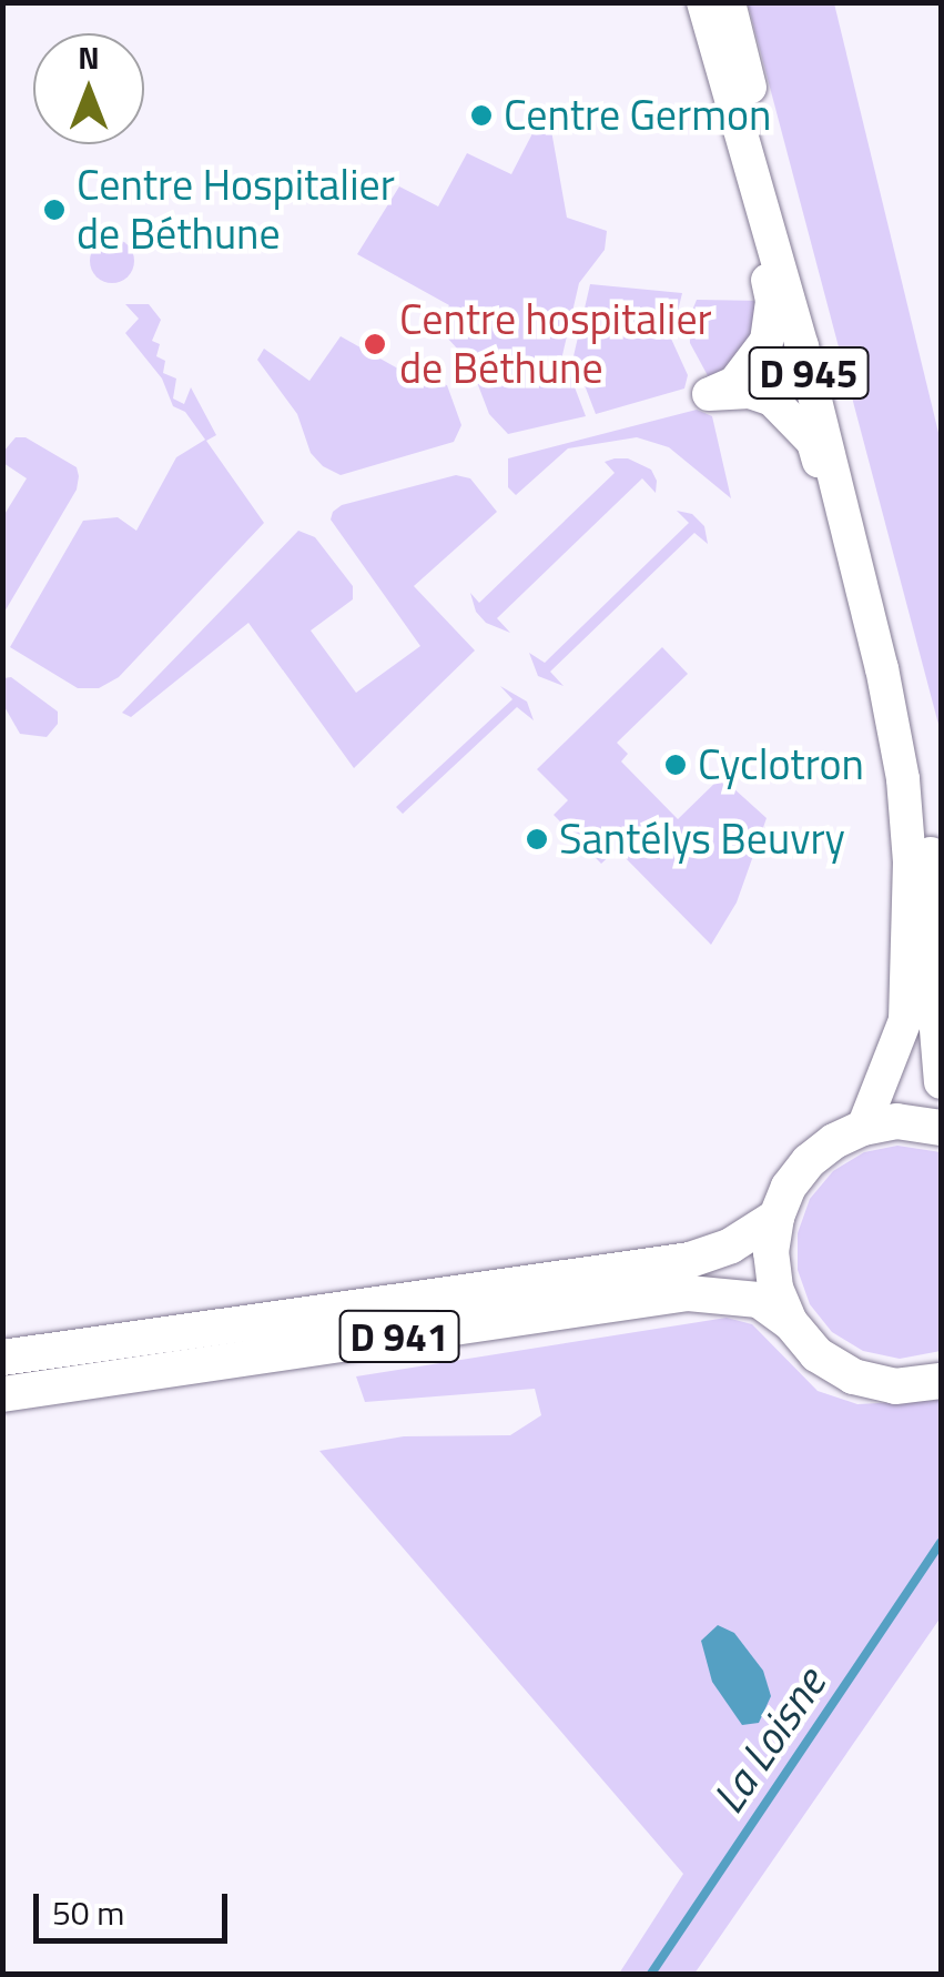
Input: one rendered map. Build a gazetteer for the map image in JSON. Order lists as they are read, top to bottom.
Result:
{
  "streets": {
    "highway": ["D 941"],
    "main road": ["D 945"]
  },
  "water": ["La Loisne"],
  "places": [
    "Centre Germon",
    "Centre Hospitalier de Béthune",
    "Centre hospitalier de Béthune",
    "Cyclotron",
    "Santélys Beuvry"
  ],
  "scale_bar": "50 m",
  "north": "top"
}
